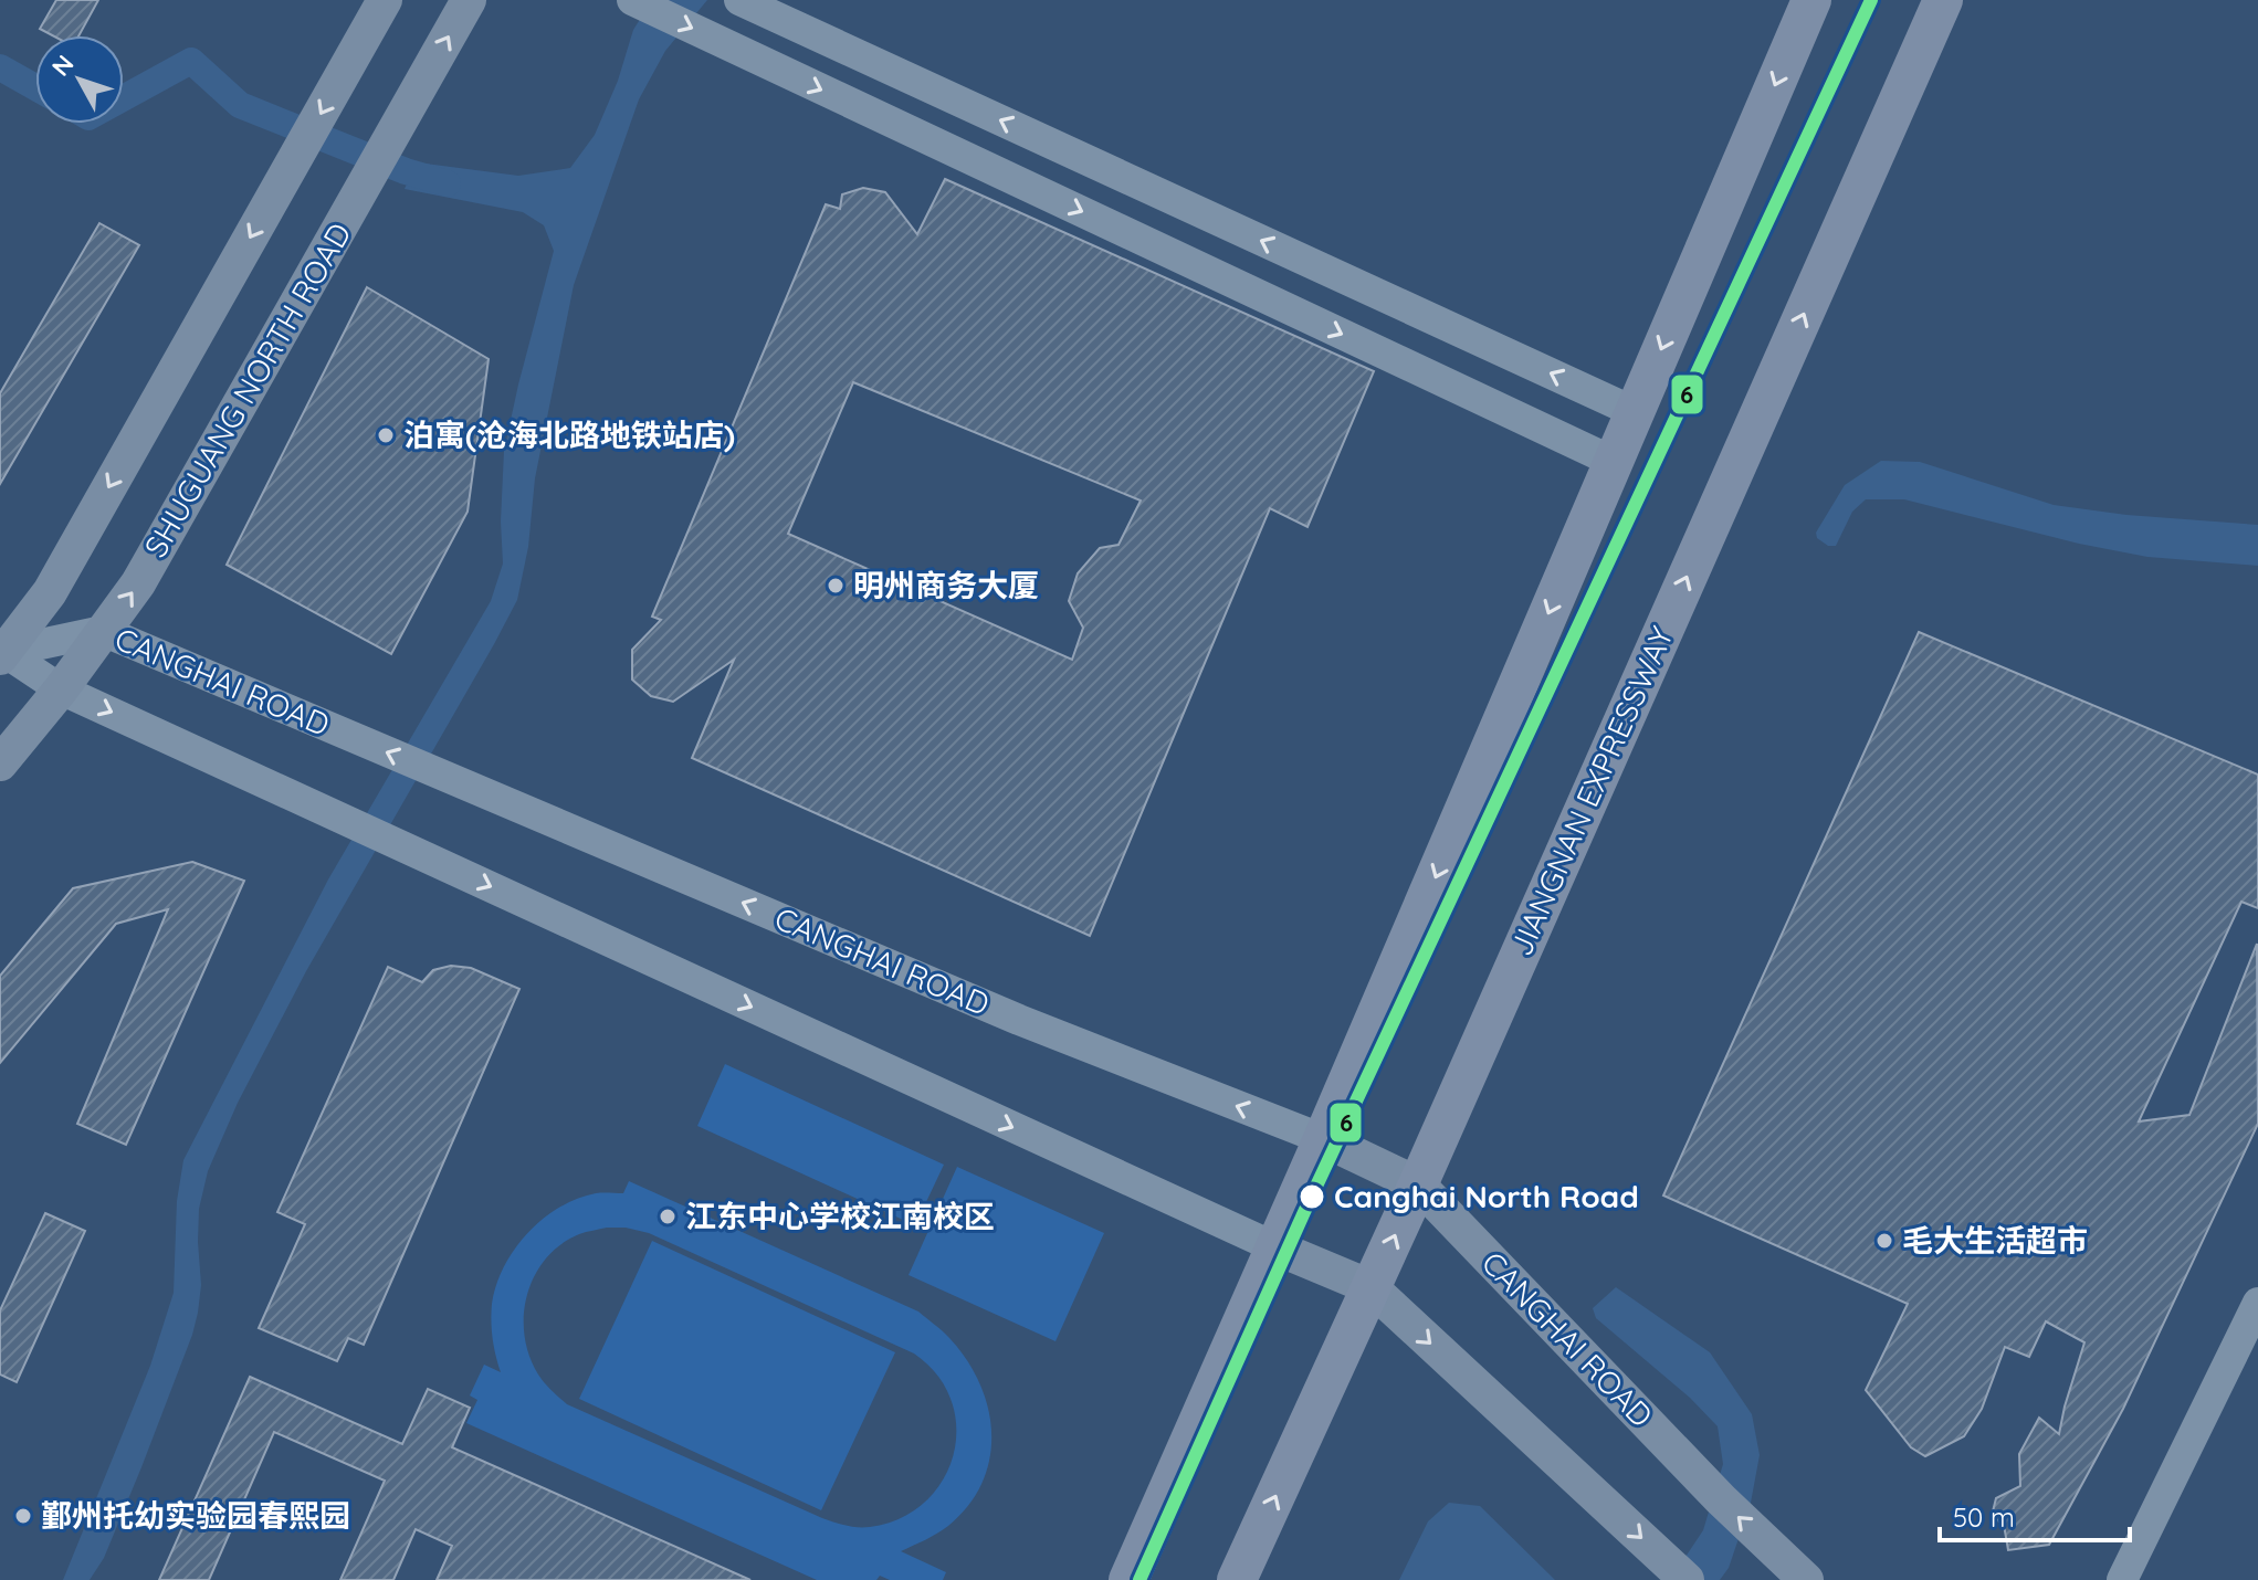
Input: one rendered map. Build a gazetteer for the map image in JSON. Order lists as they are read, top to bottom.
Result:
{
  "streets": {
    "main road": ["SHUGUANG NORTH ROAD", "CANGHAI ROAD", "JIANGNAN EXPRESSWAY"]
  },
  "crossings": [
    ["SHUGUANG NORTH ROAD", "CANGHAI ROAD"],
    ["CANGHAI ROAD", "JIANGNAN EXPRESSWAY"]
  ],
  "one_way": ["CANGHAI ROAD"],
  "places": [
    "泊寓(沧海北路地铁站店)",
    "明州商务大厦",
    "Canghai North Road",
    "江东中心学校江南校区",
    "毛大生活超市",
    "鄞州托幼实验园春熙园"
  ],
  "lines": ["transit line 6"],
  "scale_bar": "50 m",
  "north": "top left"
}
